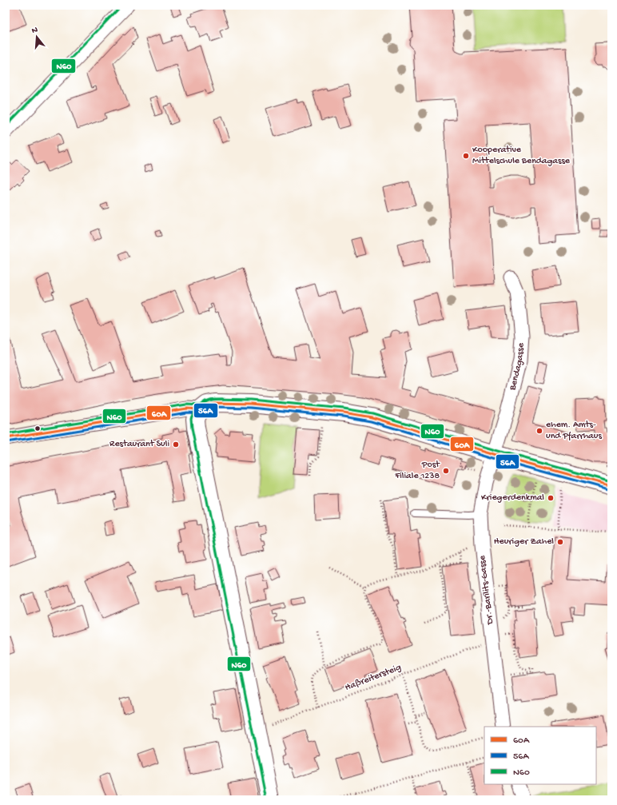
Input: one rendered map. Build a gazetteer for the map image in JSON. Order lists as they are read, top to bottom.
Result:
{
  "streets": {
    "street": ["Bendagasse", "Dr.-Barilits-Gasse"],
    "path": ["Haßreitersteig"]
  },
  "crossings": [
    ["Bendagasse", "Dr.-Barilits-Gasse"]
  ],
  "places": [
    "Kooperative Mittelschule Bendagasse",
    "ehem. Amts- und Pfarrhaus",
    "Restaurant Suli",
    "Post Filiale 1238",
    "Kriegerdenkmal",
    "Heuriger Zahel"
  ],
  "lines": ["transit line N60", "transit line 60A", "transit line 56A"],
  "legend": ["60A", "56A", "N60"],
  "north": "top"
}
